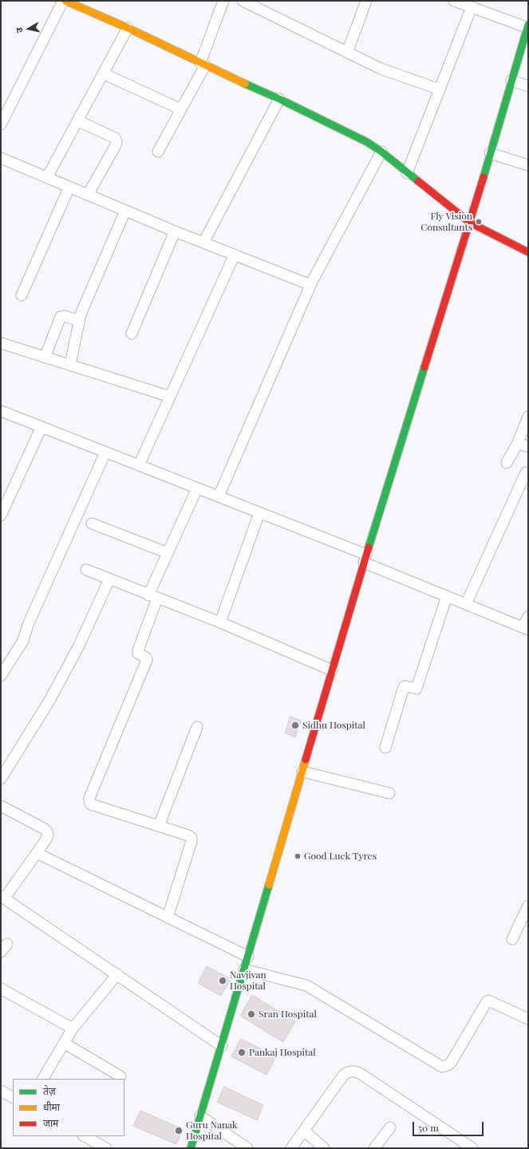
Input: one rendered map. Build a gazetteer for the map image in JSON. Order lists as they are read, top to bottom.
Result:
{
  "places": [
    "Fly Vision Consultants",
    "Sidhu Hospital",
    "Good Luck Tyres",
    "Navjivan Hospital",
    "Sran Hospital",
    "Pankaj Hospital",
    "Guru Nanak Hospital"
  ],
  "legend": ["तेज़", "धीमा", "जाम"],
  "scale_bar": "50 m",
  "north": "left"
}
